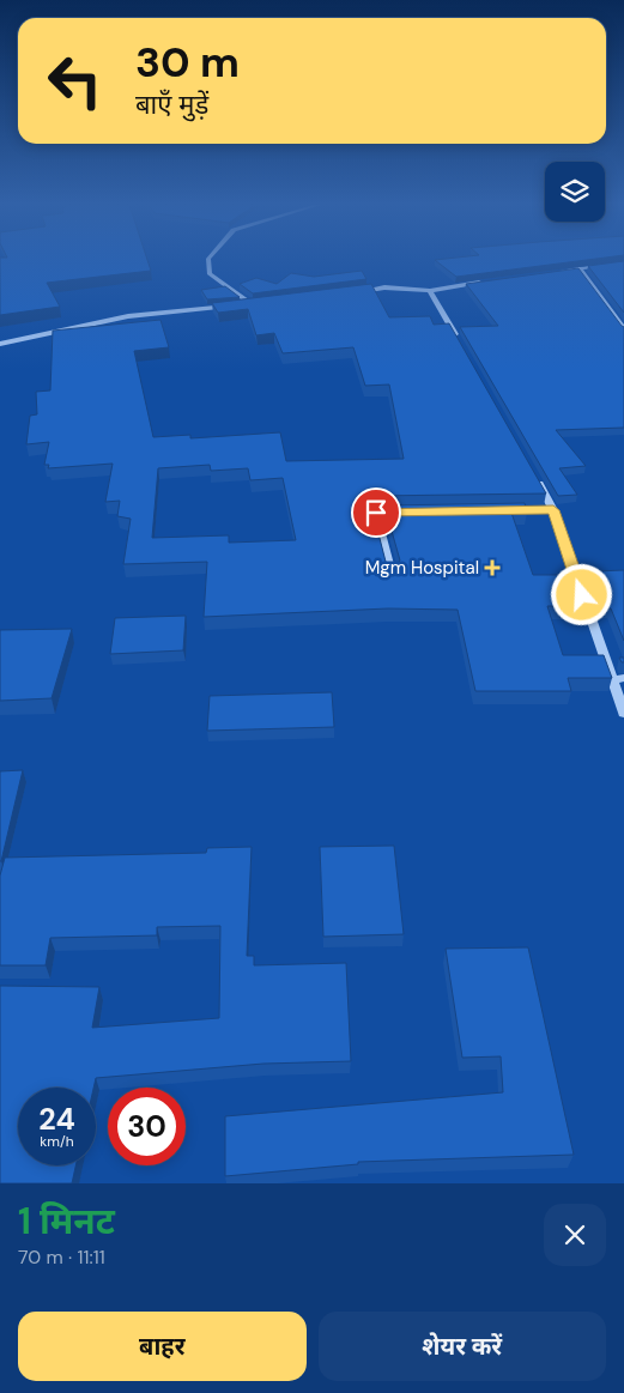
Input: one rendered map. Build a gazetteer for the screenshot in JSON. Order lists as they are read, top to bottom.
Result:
{
  "places": {
    "health": ["Mgm Hospital"]
  },
  "page": {
    "turn": ["30 m", "बाएँ मुड़ें"],
    "speed": "24 km/h",
    "limit": "30",
    "heading": ["1 मिनट", "70 m · 11:11"],
    "buttons": ["बाहर", "शेयर करें"]
  }
}
